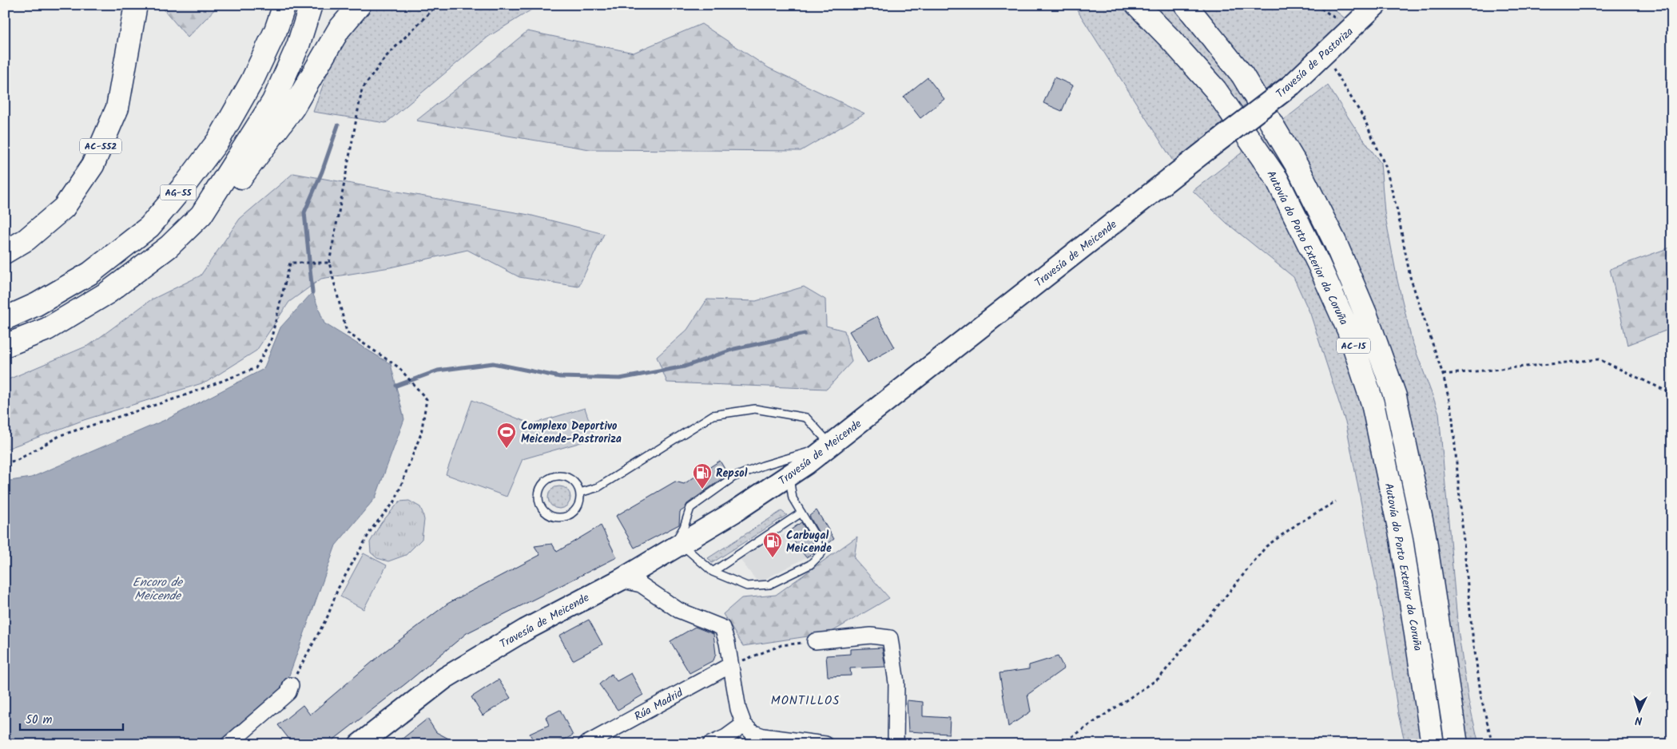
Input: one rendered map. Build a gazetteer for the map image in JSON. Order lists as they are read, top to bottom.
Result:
{
  "streets": {
    "main road": [
      "Travesía de Pastoriza",
      "AC-552",
      "AG-55",
      "Autovía do Porto Exterior da Coruña",
      "Travesía de Meicende",
      "AC-15"
    ],
    "street": ["Rúa Madrid"]
  },
  "crossings": [
    ["Travesía de Pastoriza", "Travesía de Meicende"]
  ],
  "districts": ["MONTILLOS"],
  "water": ["Encoro de Meicende"],
  "places": {
    "sports": ["Complexo Deportivo Meicende-Pastroriza"],
    "fuel station": ["Repsol", "Carbugal Meicende"]
  },
  "scale_bar": "50 m",
  "north": "bottom"
}
